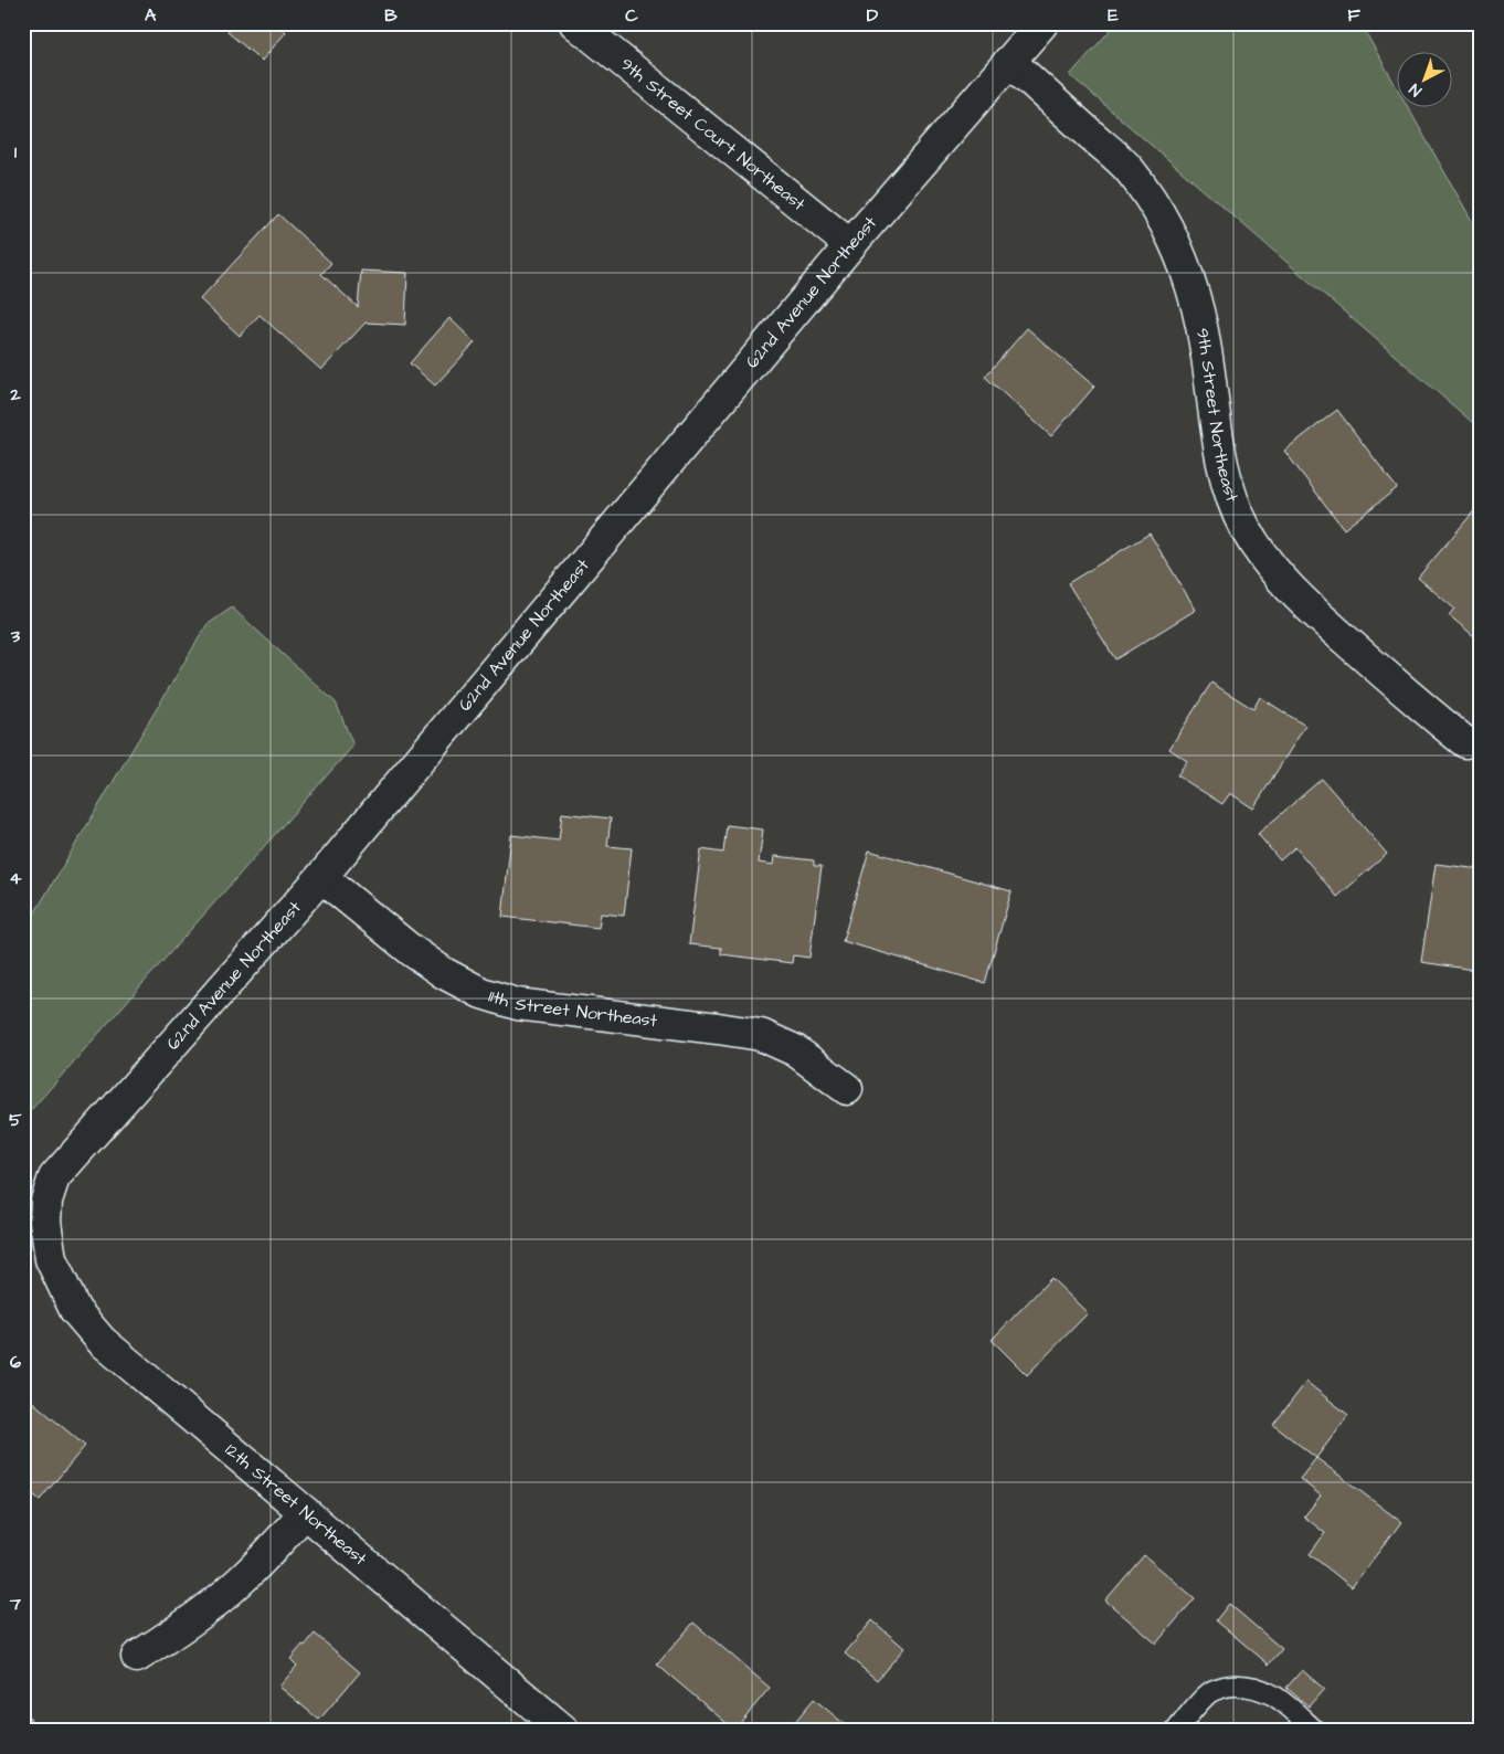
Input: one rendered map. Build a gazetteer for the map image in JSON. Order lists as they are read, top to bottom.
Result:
{
  "streets": {
    "street": [
      "9th Street Court Northeast",
      "62nd Avenue Northeast",
      "9th Street Northeast",
      "11th Street Northeast",
      "12th Street Northeast"
    ]
  },
  "crossings": [
    ["9th Street Court Northeast", "62nd Avenue Northeast"],
    ["62nd Avenue Northeast", "9th Street Northeast"],
    ["62nd Avenue Northeast", "11th Street Northeast"],
    ["62nd Avenue Northeast", "12th Street Northeast"]
  ],
  "north": "bottom left",
  "grid": {
    "columns": [
      "A",
      "B",
      "C",
      "D",
      "E",
      "F"
    ],
    "rows": [
      "1",
      "2",
      "3",
      "4",
      "5",
      "6",
      "7"
    ]
  }
}
